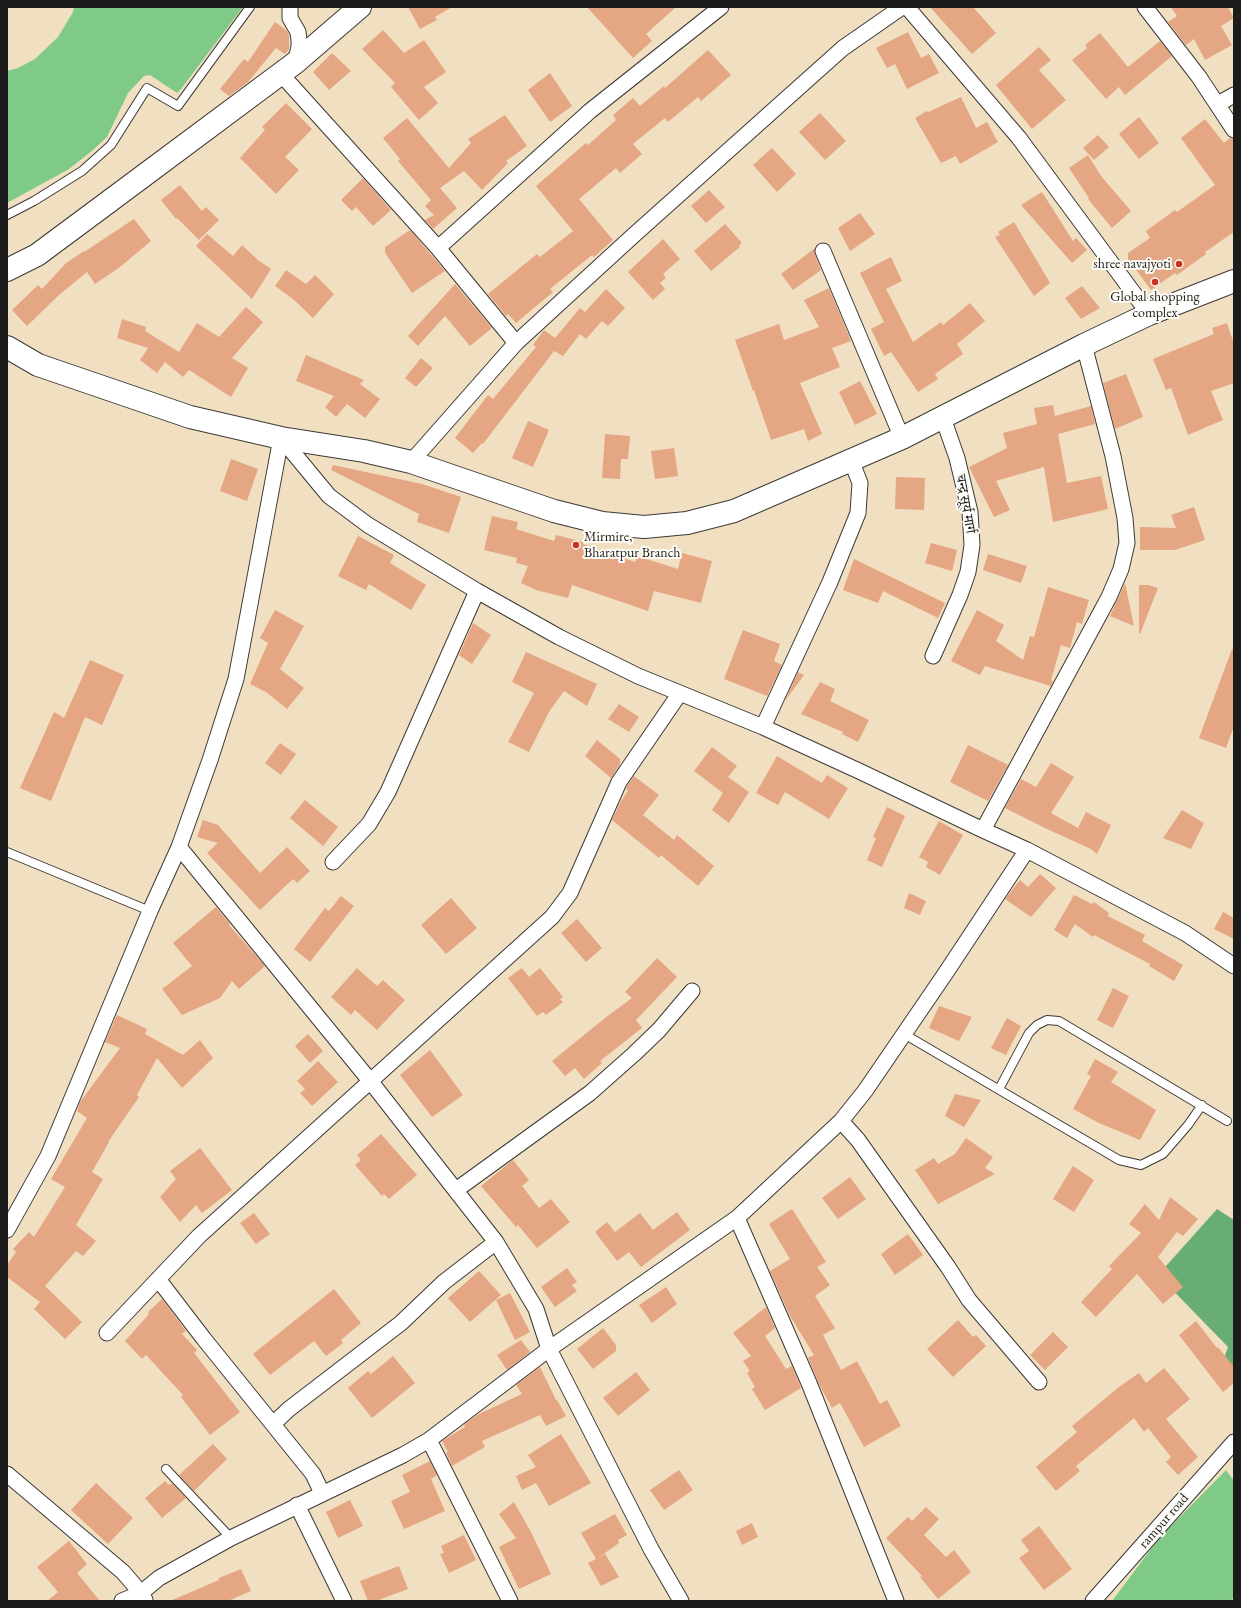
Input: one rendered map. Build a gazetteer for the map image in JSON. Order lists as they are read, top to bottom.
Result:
{
  "streets": {
    "street": ["चन्द्र सूर्य मार्ग", "rampur road"]
  },
  "places": ["shree navajyoti", "Global shopping complex", "Mirmire, Bharatpur Branch"]
}
